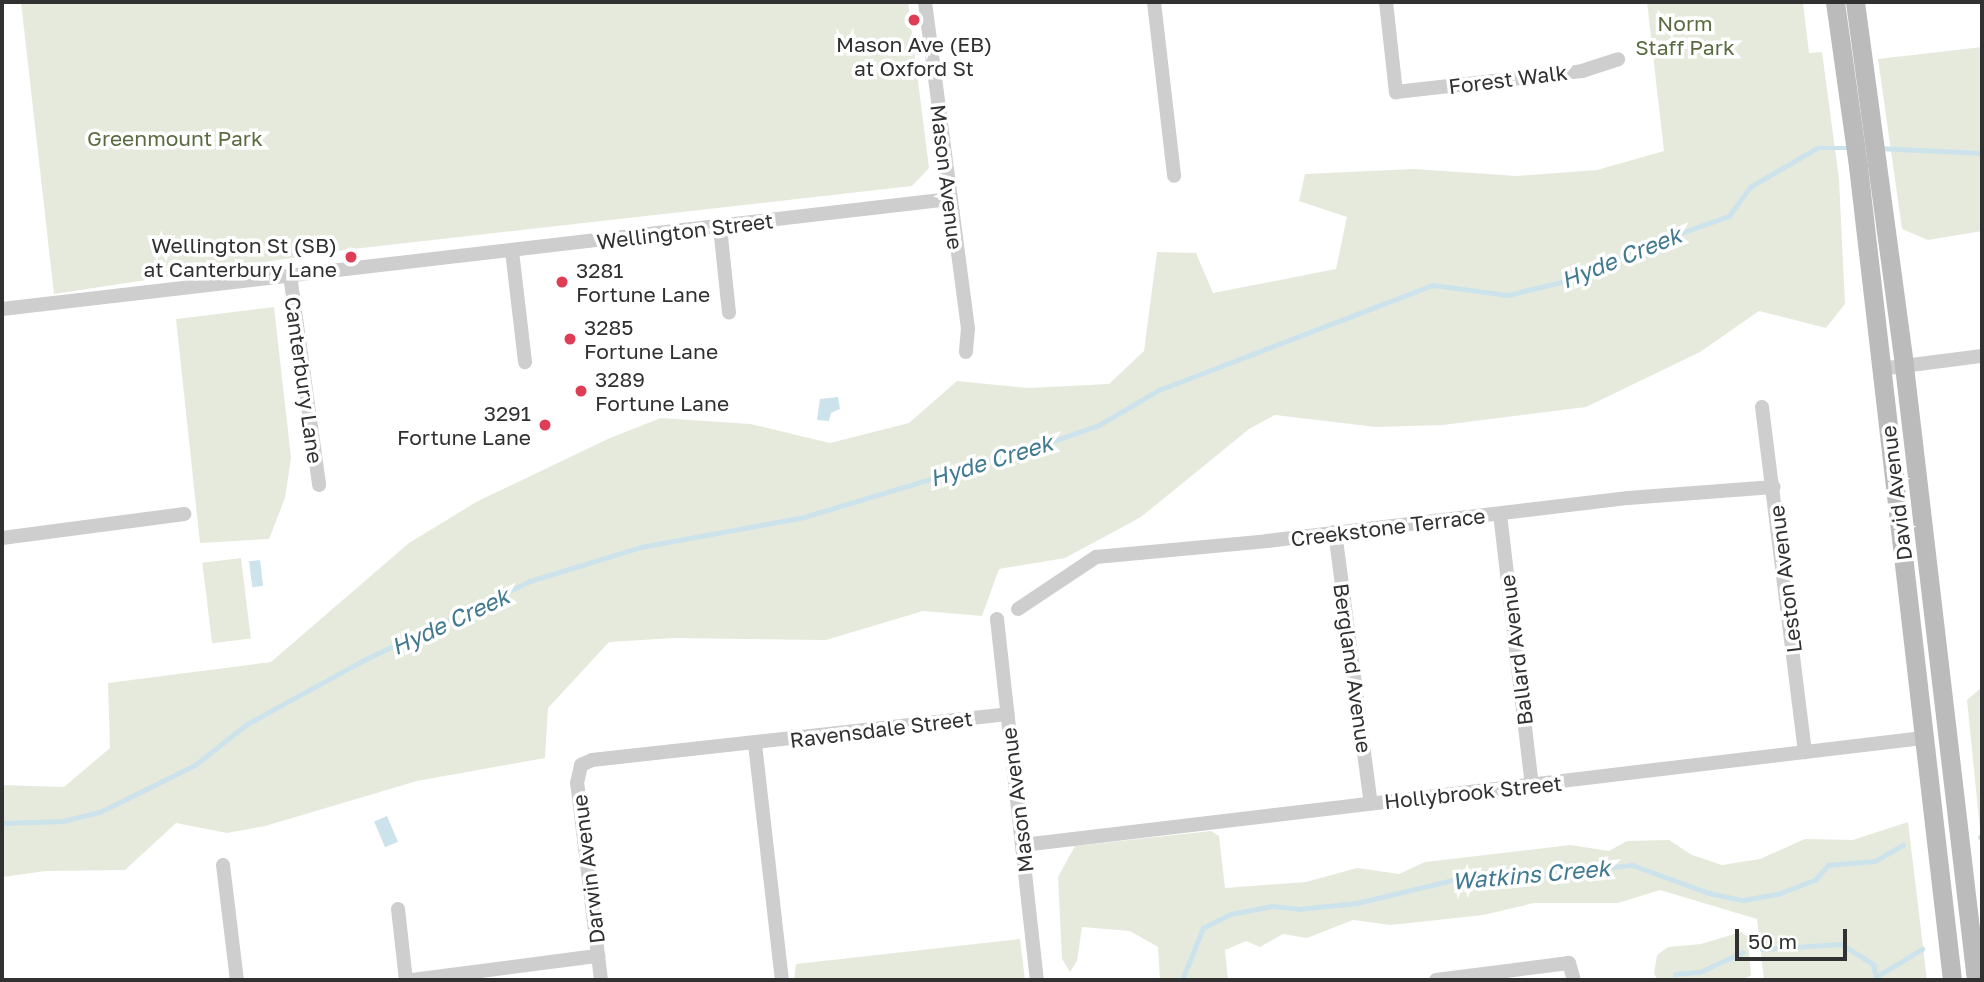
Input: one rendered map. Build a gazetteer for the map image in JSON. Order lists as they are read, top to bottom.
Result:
{
  "streets": {
    "main road": ["David Avenue"],
    "street": [
      "Forest Walk",
      "Mason Avenue",
      "Wellington Street",
      "Canterbury Lane",
      "Creekstone Terrace",
      "Leston Avenue",
      "Ballard Avenue",
      "Bergland Avenue",
      "Ravensdale Street",
      "Hollybrook Street",
      "Darwin Avenue"
    ]
  },
  "crossings": [
    ["Mason Avenue", "Wellington Street"],
    ["Mason Avenue", "Ravensdale Street"],
    ["Mason Avenue", "Hollybrook Street"],
    ["Wellington Street", "Canterbury Lane"],
    ["David Avenue", "Hollybrook Street"],
    ["Creekstone Terrace", "Leston Avenue"],
    ["Creekstone Terrace", "Ballard Avenue"],
    ["Creekstone Terrace", "Bergland Avenue"],
    ["Leston Avenue", "Hollybrook Street"],
    ["Ballard Avenue", "Hollybrook Street"],
    ["Bergland Avenue", "Hollybrook Street"],
    ["Ravensdale Street", "Darwin Avenue"]
  ],
  "water": ["Hyde Creek", "Watkins Creek"],
  "parks": ["Norm Staff Park", "Greenmount Park"],
  "places": [
    "Mason Ave (EB) at Oxford St",
    "Wellington St (SB) at Canterbury Lane",
    "3281 Fortune Lane",
    "3285 Fortune Lane",
    "3289 Fortune Lane",
    "3291 Fortune Lane"
  ],
  "scale_bar": "50 m"
}
